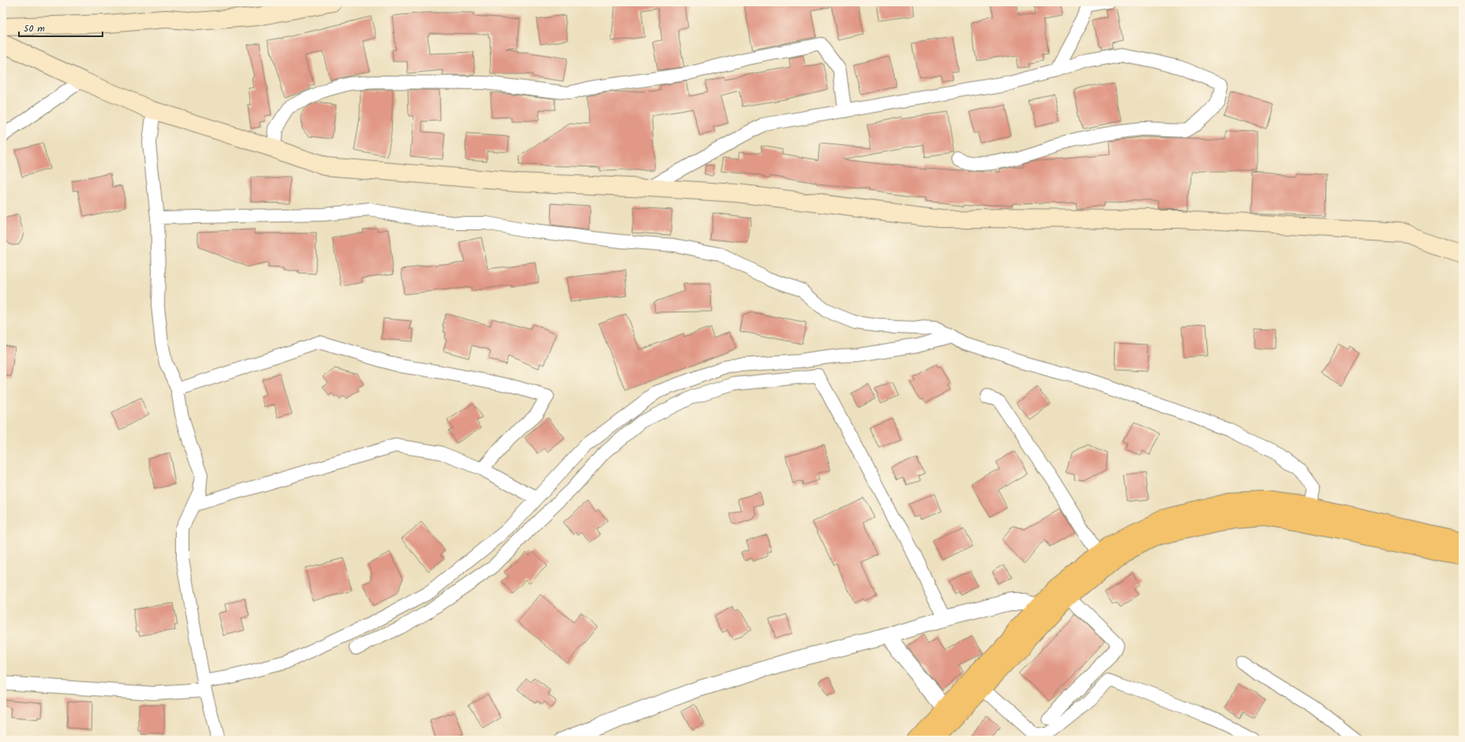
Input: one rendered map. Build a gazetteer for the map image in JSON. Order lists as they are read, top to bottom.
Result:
{
  "scale_bar": "50 m"
}
